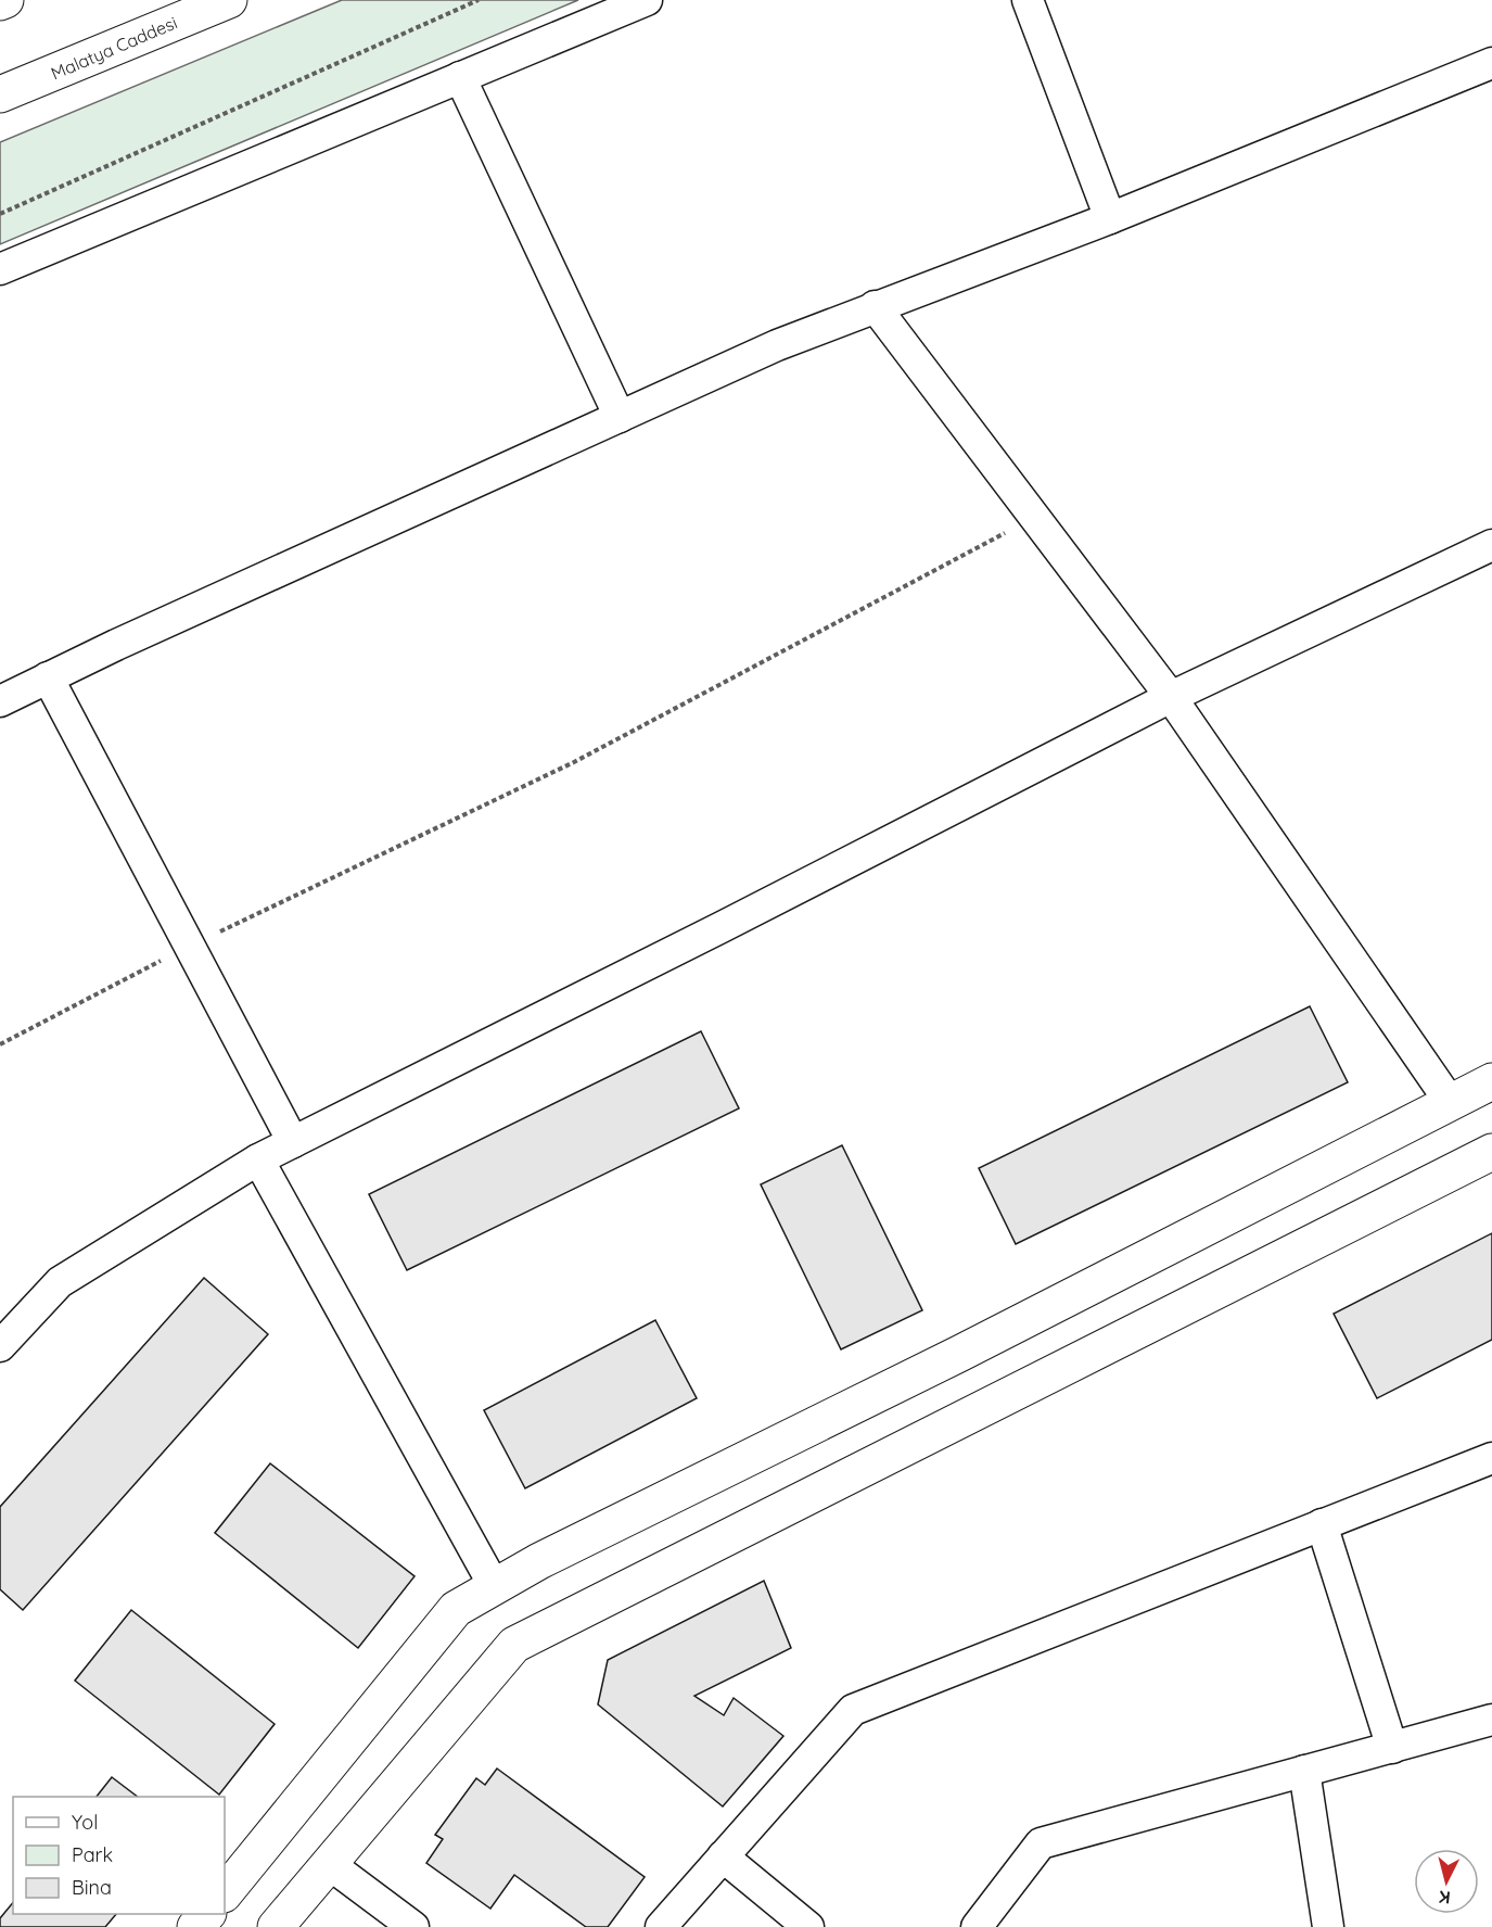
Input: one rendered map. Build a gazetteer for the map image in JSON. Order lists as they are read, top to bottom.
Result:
{
  "streets": {
    "main road": ["Malatya Caddesi"]
  },
  "legend": ["Yol", "Park", "Bina"],
  "north": "bottom"
}
